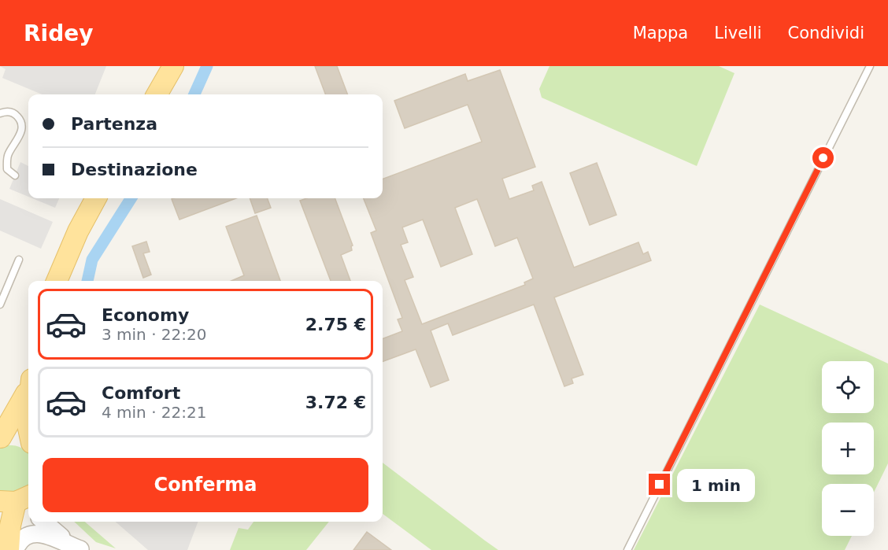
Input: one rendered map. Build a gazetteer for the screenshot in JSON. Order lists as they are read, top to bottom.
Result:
{
  "page": {
    "header": "Ridey",
    "nav": ["Mappa", "Livelli", "Condividi"],
    "banner": ["Partenza", "Destinazione"],
    "list": [
      {
        "name": "Economy",
        "note": "3 min · 22:20",
        "value": "2.75 €"
      },
      {
        "name": "Comfort",
        "note": "4 min · 22:21",
        "value": "3.72 €"
      }
    ],
    "map_buttons": ["+", "−"],
    "buttons": "Conferma",
    "bubble": "1 min"
  }
}
